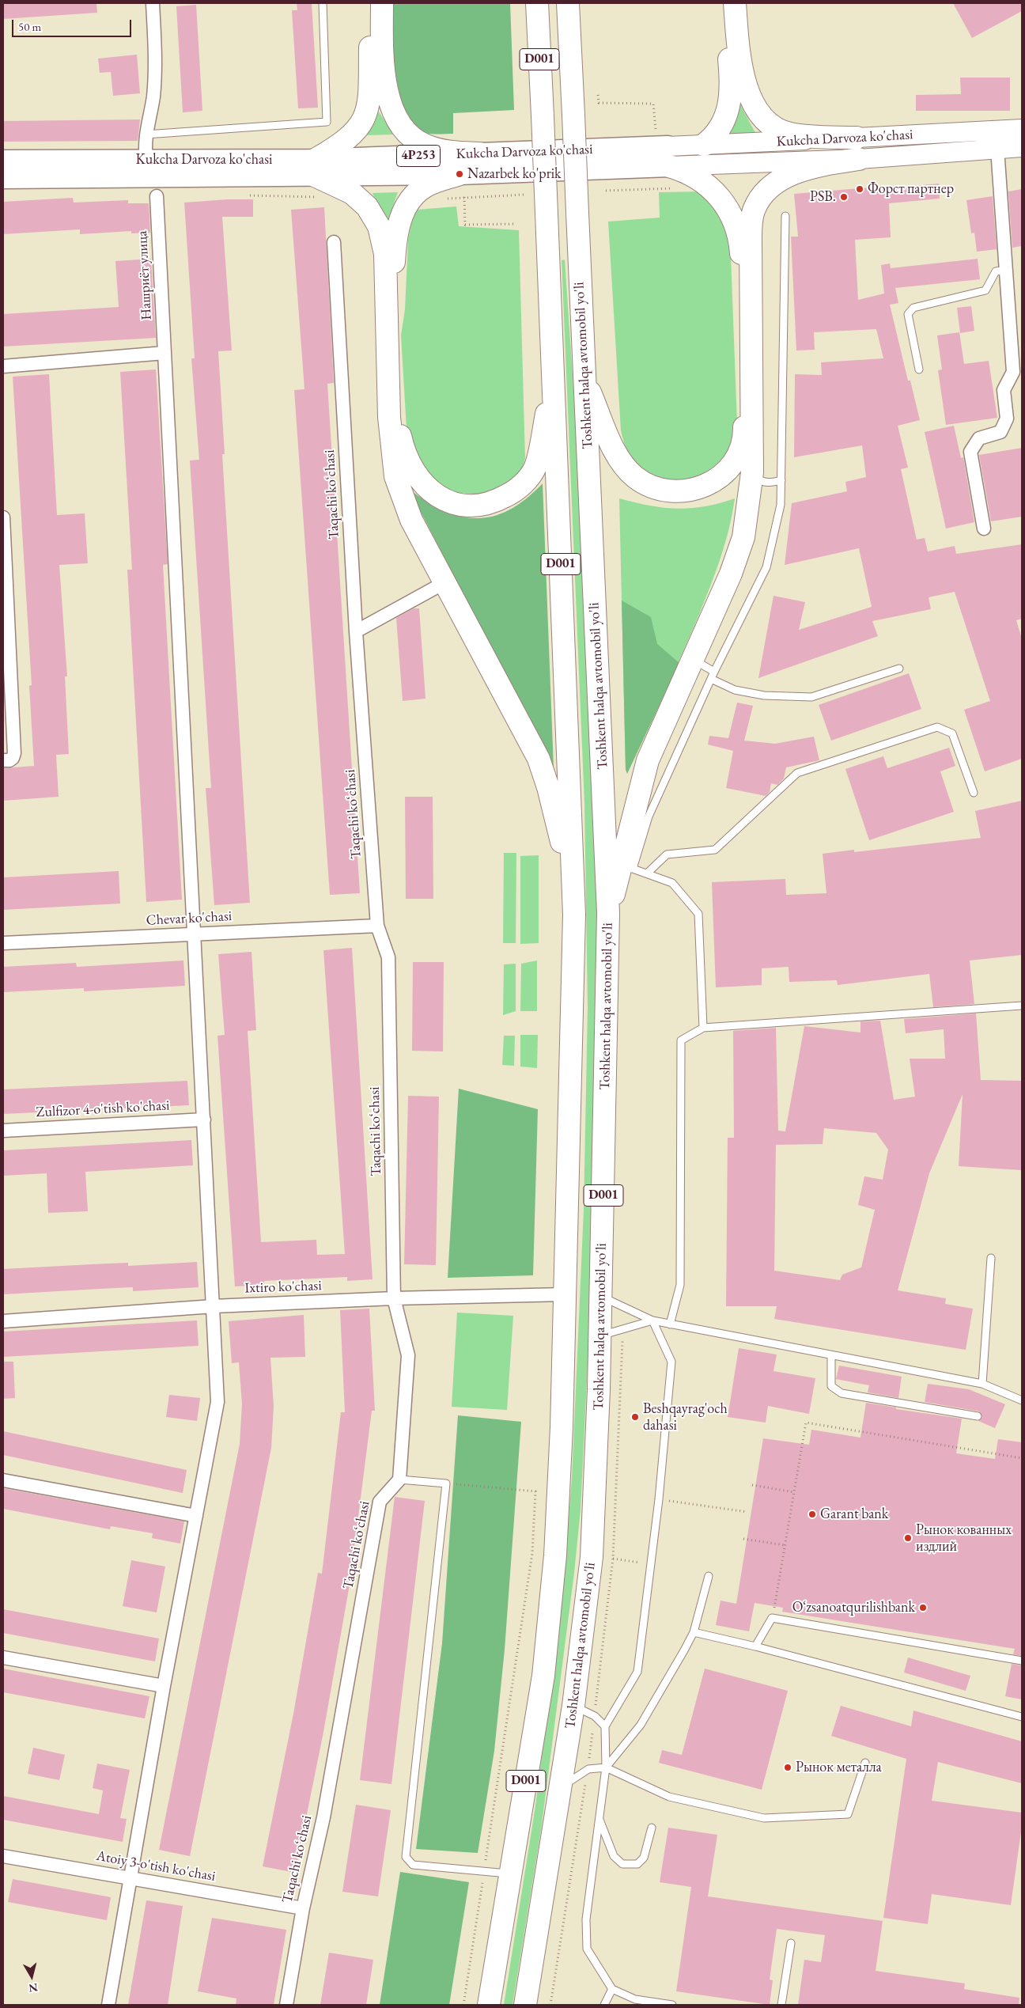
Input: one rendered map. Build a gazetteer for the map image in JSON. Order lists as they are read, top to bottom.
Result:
{
  "streets": {
    "highway": ["D001", "Toshkent halqa avtomobil yo'li"],
    "main road": ["Kukcha Darvoza ko'chasi", "4Р253"],
    "street": [
      "Нашриёт улица",
      "Taqachi koʻchasi",
      "Chevar ko'chasi",
      "Zulfizor 4-o'tish ko'chasi",
      "Ixtiro ko'chasi",
      "Atoiy 3-o'tish ko'chasi"
    ]
  },
  "crossings": [
    ["D001", "Ixtiro ko'chasi"],
    ["Нашриёт улица", "Chevar ko'chasi"],
    ["Нашриёт улица", "Zulfizor 4-o'tish ko'chasi"],
    ["Нашриёт улица", "Ixtiro ko'chasi"],
    ["Нашриёт улица", "Atoiy 3-o'tish ko'chasi"],
    ["Taqachi koʻchasi", "Chevar ko'chasi"],
    ["Taqachi koʻchasi", "Ixtiro ko'chasi"],
    ["Taqachi koʻchasi", "Atoiy 3-o'tish ko'chasi"]
  ],
  "places": [
    "Nazarbek ko'prik",
    "Форст партнер",
    "PSB.",
    "Beshqayrag'och dahasi",
    "Garant bank",
    "Рынок кованных издлий",
    "Oʻzsanoatqurilishbank",
    "Рынок металла"
  ],
  "scale_bar": "50 m",
  "north": "bottom"
}
